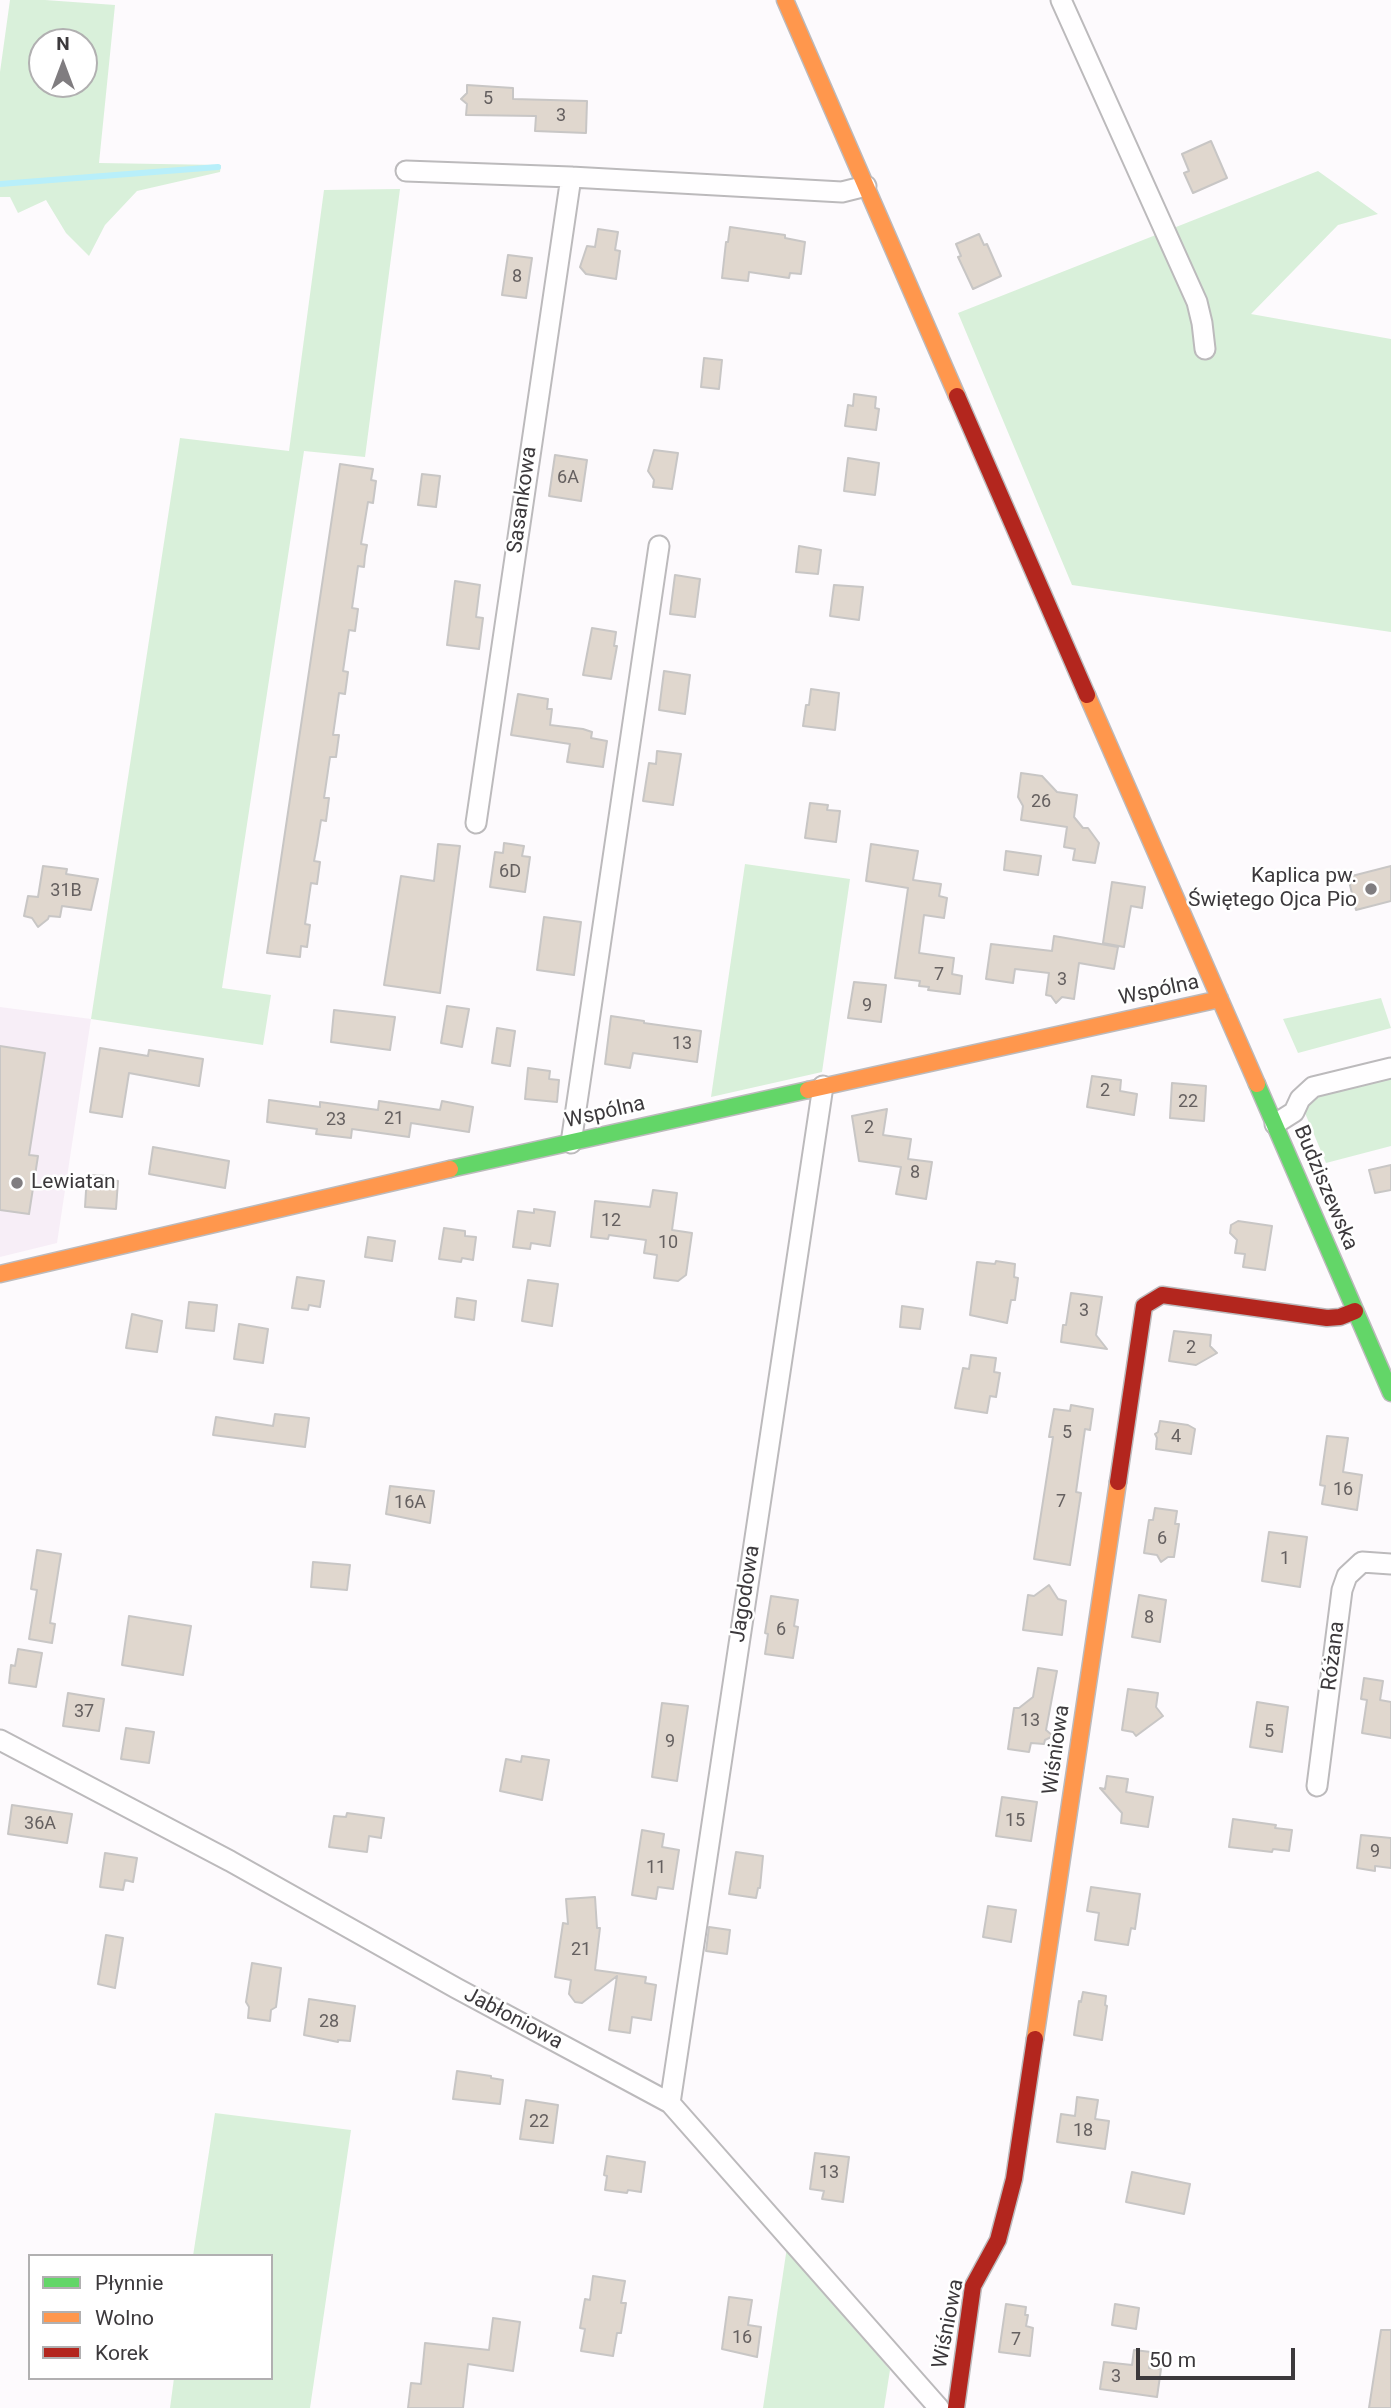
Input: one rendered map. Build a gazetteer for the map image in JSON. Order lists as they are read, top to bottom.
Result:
{
  "streets": {
    "street": [
      "Sasankowa",
      "Wspólna",
      "Budziszewska",
      "Jagodowa",
      "Różana",
      "Wiśniowa",
      "Jabłoniowa"
    ]
  },
  "crossings": [
    ["Wspólna", "Budziszewska"],
    ["Wspólna", "Jagodowa"],
    ["Budziszewska", "Wiśniowa"],
    ["Jagodowa", "Jabłoniowa"]
  ],
  "places": ["Kaplica pw. Świętego Ojca Pio", "Lewiatan"],
  "house_numbers": [
    "5",
    "3",
    "8",
    "6A",
    "26",
    "6D",
    "31B",
    "7",
    "3",
    "9",
    "13",
    "2",
    "22",
    "21",
    "23",
    "2",
    "8",
    "12",
    "10",
    "3",
    "2",
    "5",
    "4",
    "16",
    "7",
    "16A",
    "6",
    "1",
    "8",
    "6",
    "37",
    "13",
    "5",
    "9",
    "15",
    "36A",
    "9",
    "11",
    "21",
    "28",
    "22",
    "18",
    "13",
    "16",
    "7",
    "3"
  ],
  "legend": ["Płynnie", "Wolno", "Korek"],
  "scale_bar": "50 m",
  "north": "top"
}
